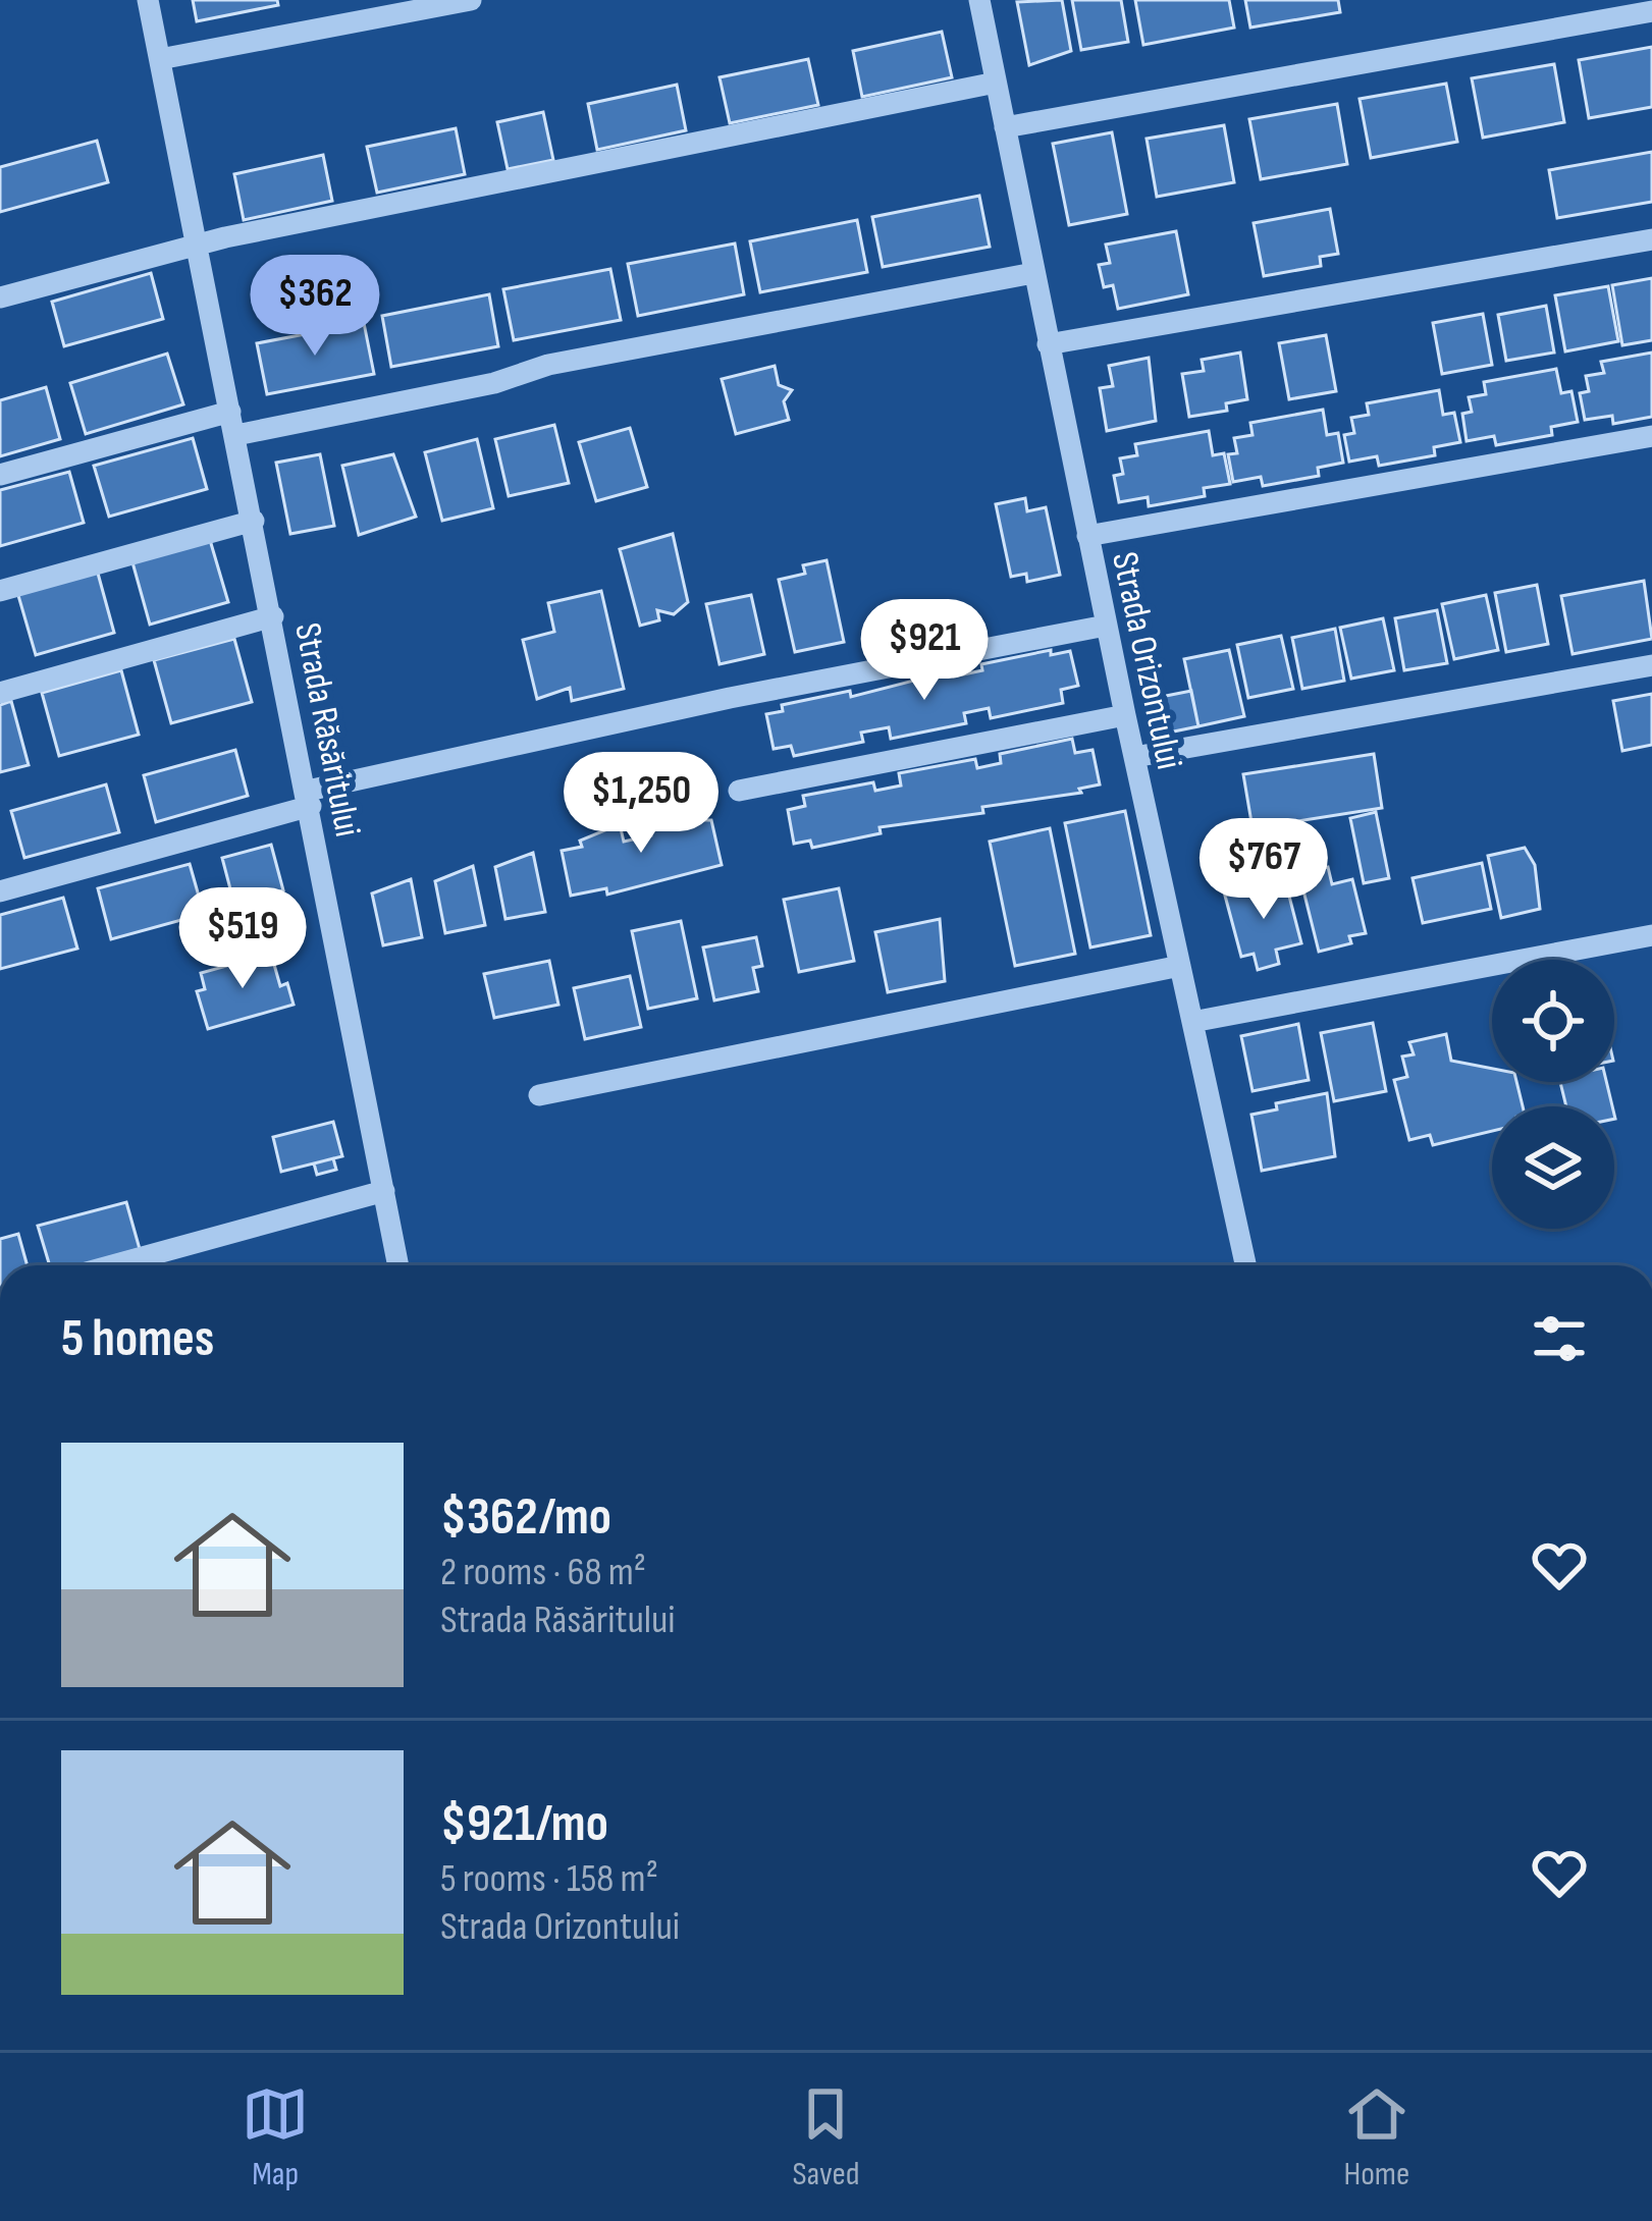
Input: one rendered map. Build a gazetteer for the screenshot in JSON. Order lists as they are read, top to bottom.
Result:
{
  "streets": {
    "street": ["Strada Orizontului", "Strada Răsăritului"]
  },
  "page": {
    "price": [
      "$362",
      "$921",
      "$1,250",
      "$767",
      "$519"
    ],
    "heading": "5 homes",
    "list": [
      {
        "name": "$362/mo",
        "note": "2 rooms · 68 m² · Strada Răsăritului"
      },
      {
        "name": "$921/mo",
        "note": "5 rooms · 158 m² · Strada Orizontului"
      }
    ],
    "tabs": ["Map", "Saved", "Home"]
  }
}
